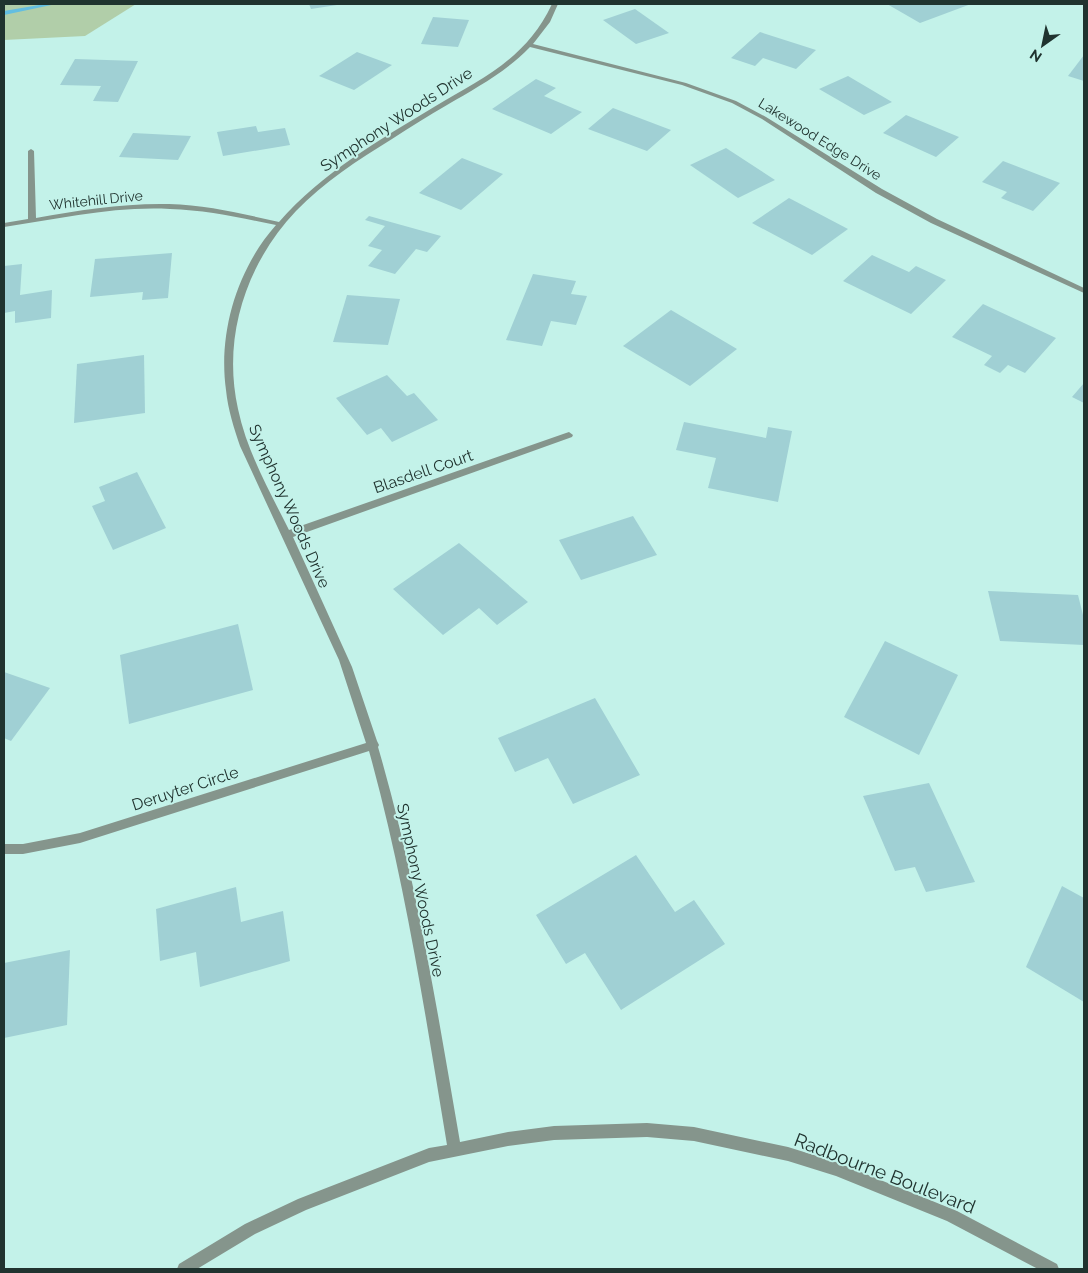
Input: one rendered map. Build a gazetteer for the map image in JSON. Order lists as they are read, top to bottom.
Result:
{
  "streets": {
    "street": [
      "Symphony Woods Drive",
      "Lakewood Edge Drive",
      "Whitehill Drive",
      "Blasdell Court",
      "Deruyter Circle",
      "Radbourne Boulevard"
    ]
  },
  "crossings": [
    ["Symphony Woods Drive", "Lakewood Edge Drive"],
    ["Symphony Woods Drive", "Whitehill Drive"],
    ["Symphony Woods Drive", "Blasdell Court"],
    ["Symphony Woods Drive", "Deruyter Circle"],
    ["Symphony Woods Drive", "Radbourne Boulevard"]
  ],
  "north": "bottom left"
}
